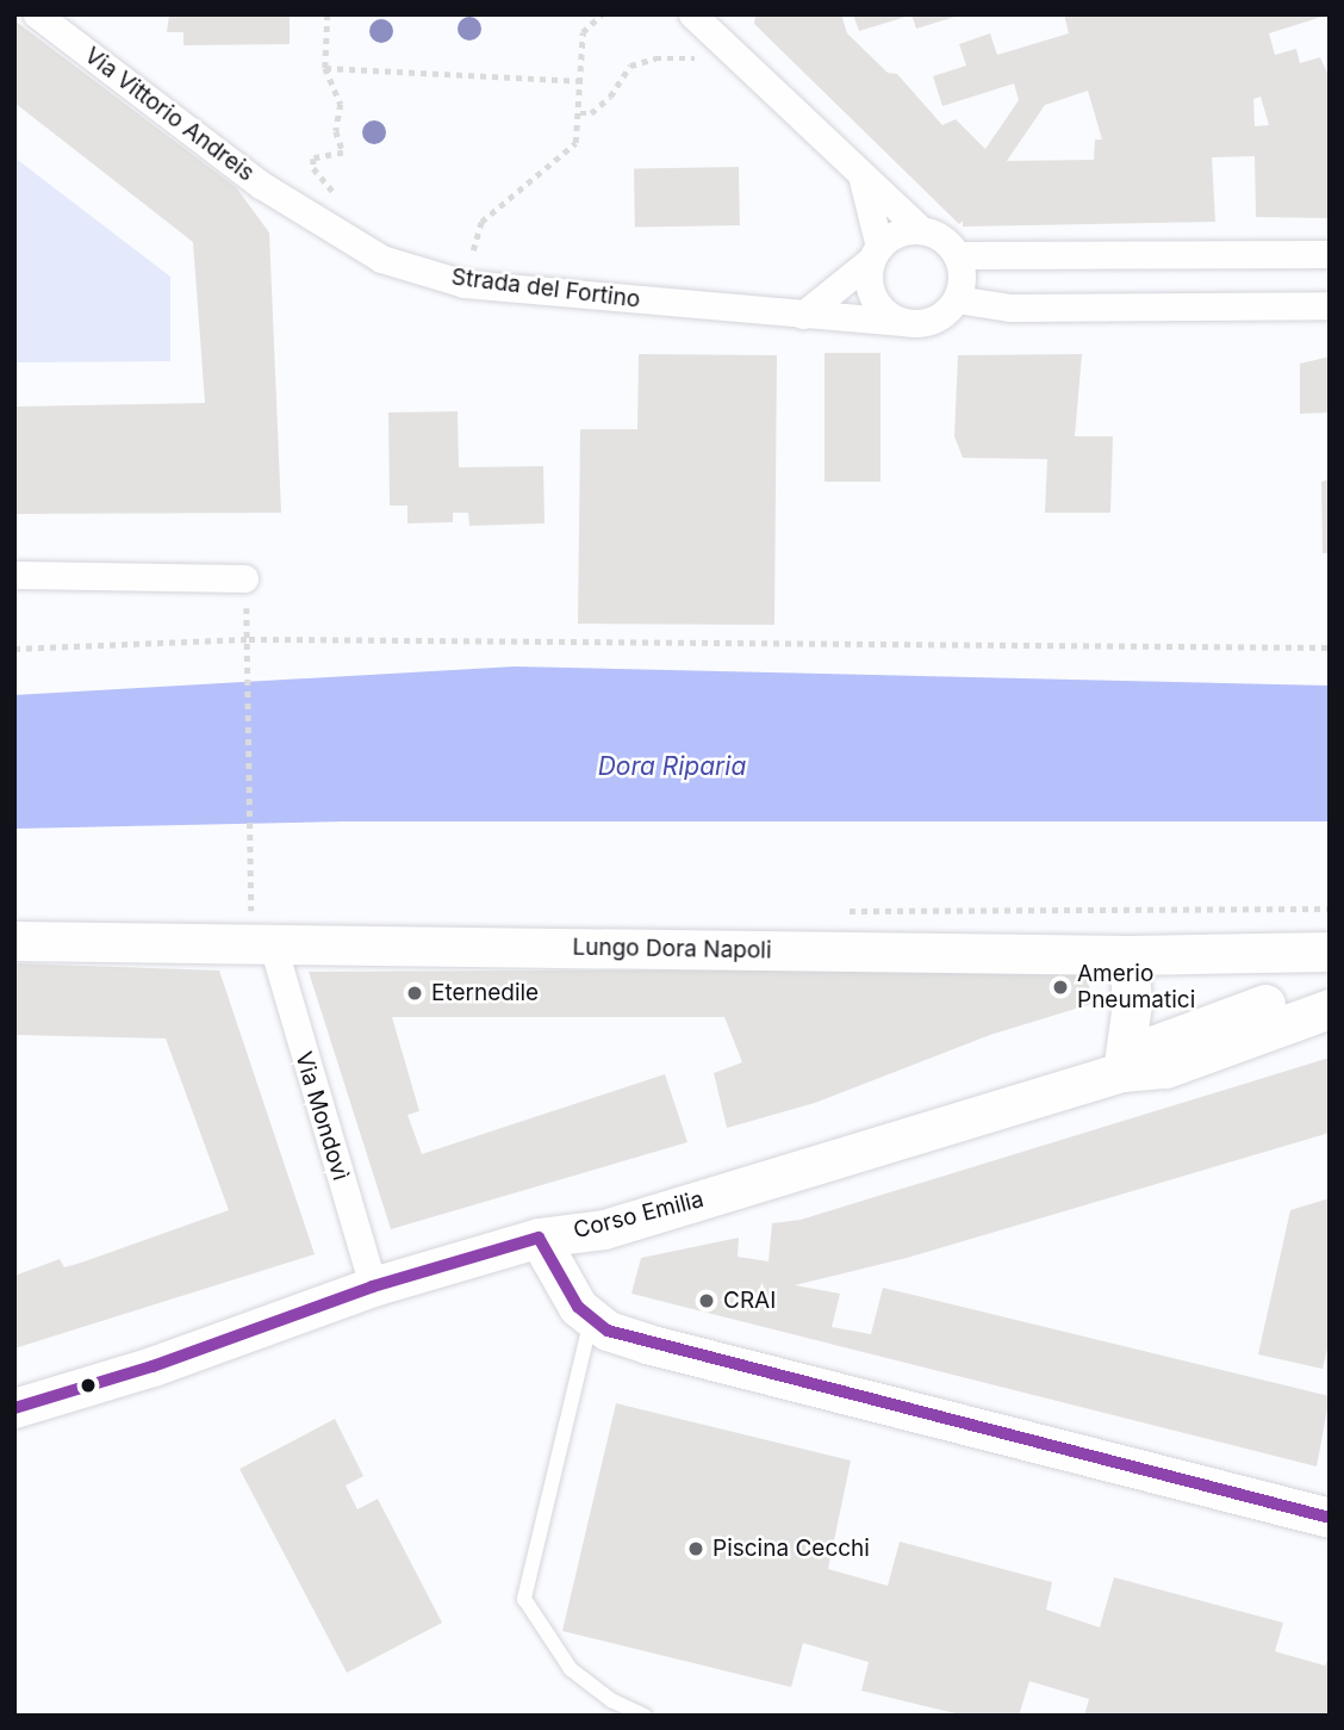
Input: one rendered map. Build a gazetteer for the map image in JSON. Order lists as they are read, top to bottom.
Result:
{
  "streets": {
    "street": [
      "Via Vittorio Andreis",
      "Strada del Fortino",
      "Lungo Dora Napoli",
      "Via Mondovì",
      "Corso Emilia"
    ]
  },
  "crossings": [
    ["Via Vittorio Andreis", "Strada del Fortino"],
    ["Lungo Dora Napoli", "Via Mondovì"],
    ["Via Mondovì", "Corso Emilia"]
  ],
  "water": ["Dora Riparia"],
  "places": [
    "Amerio Pneumatici",
    "Eternedile",
    "CRAI",
    "Piscina Cecchi"
  ]
}
